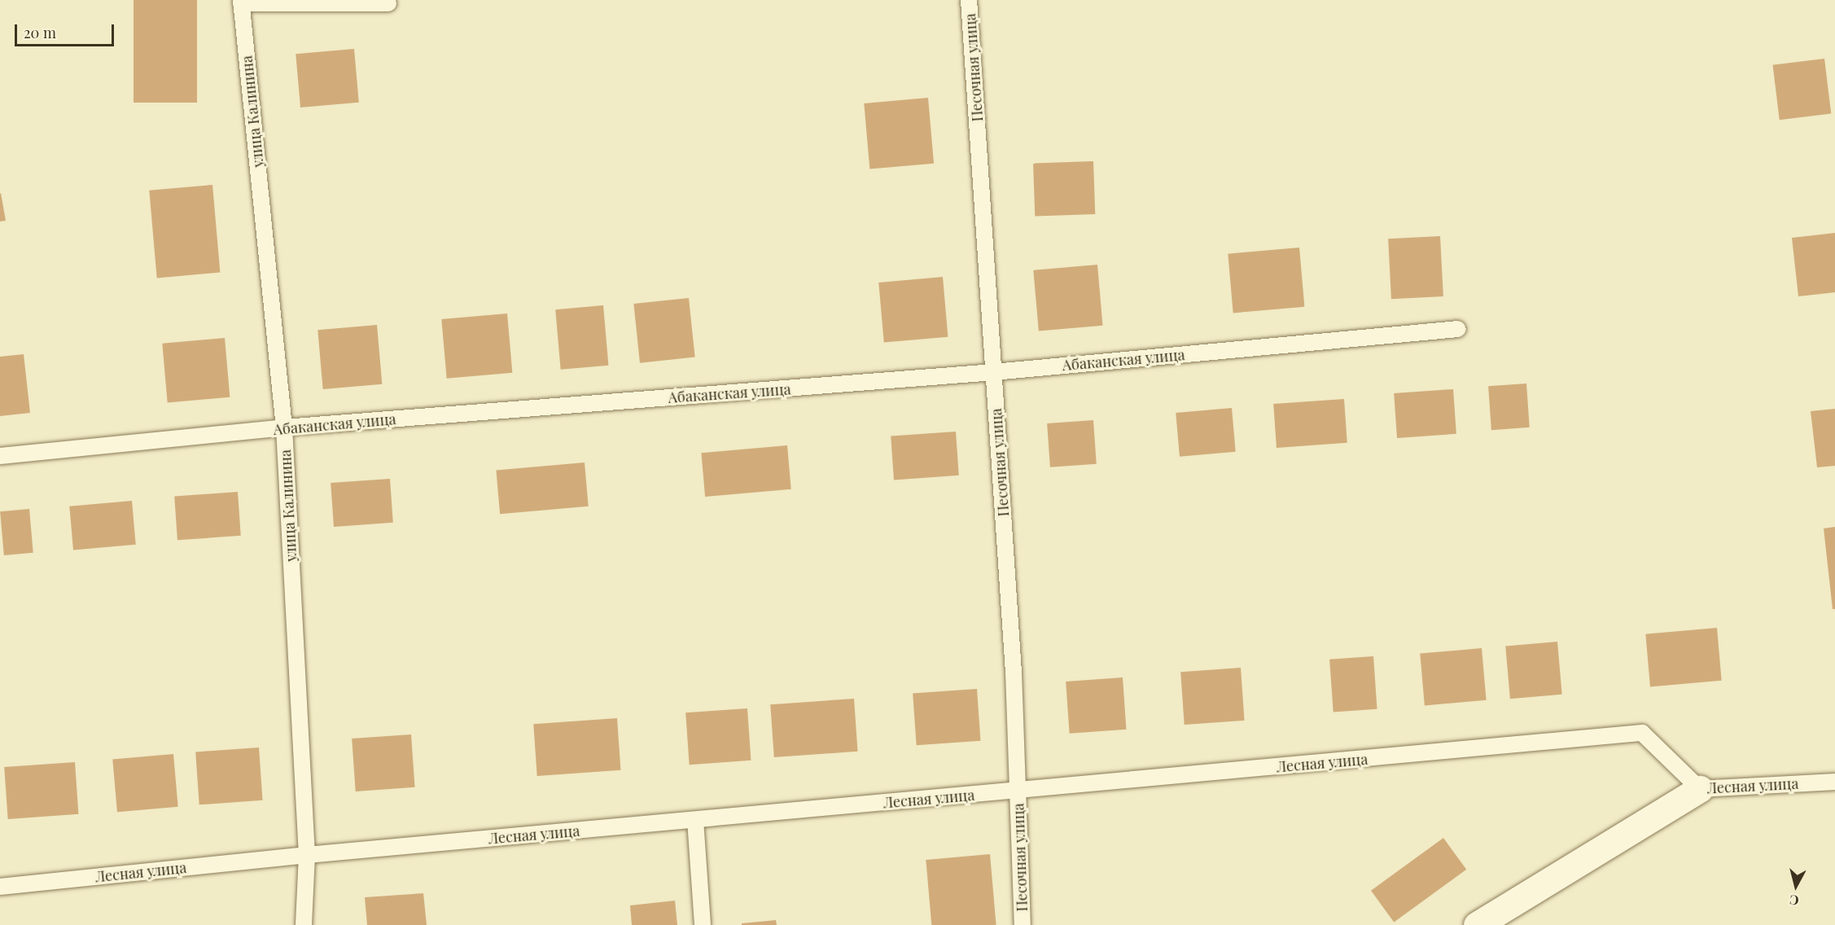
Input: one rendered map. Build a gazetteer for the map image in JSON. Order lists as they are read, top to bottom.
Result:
{
  "streets": {
    "lane": [
      "Песочная улица",
      "улица Калинина",
      "Абаканская улица",
      "Лесная улица"
    ]
  },
  "crossings": [
    ["Песочная улица", "Абаканская улица"],
    ["Песочная улица", "Лесная улица"],
    ["улица Калинина", "Абаканская улица"],
    ["улица Калинина", "Лесная улица"]
  ],
  "scale_bar": "20 m",
  "north": "bottom"
}
